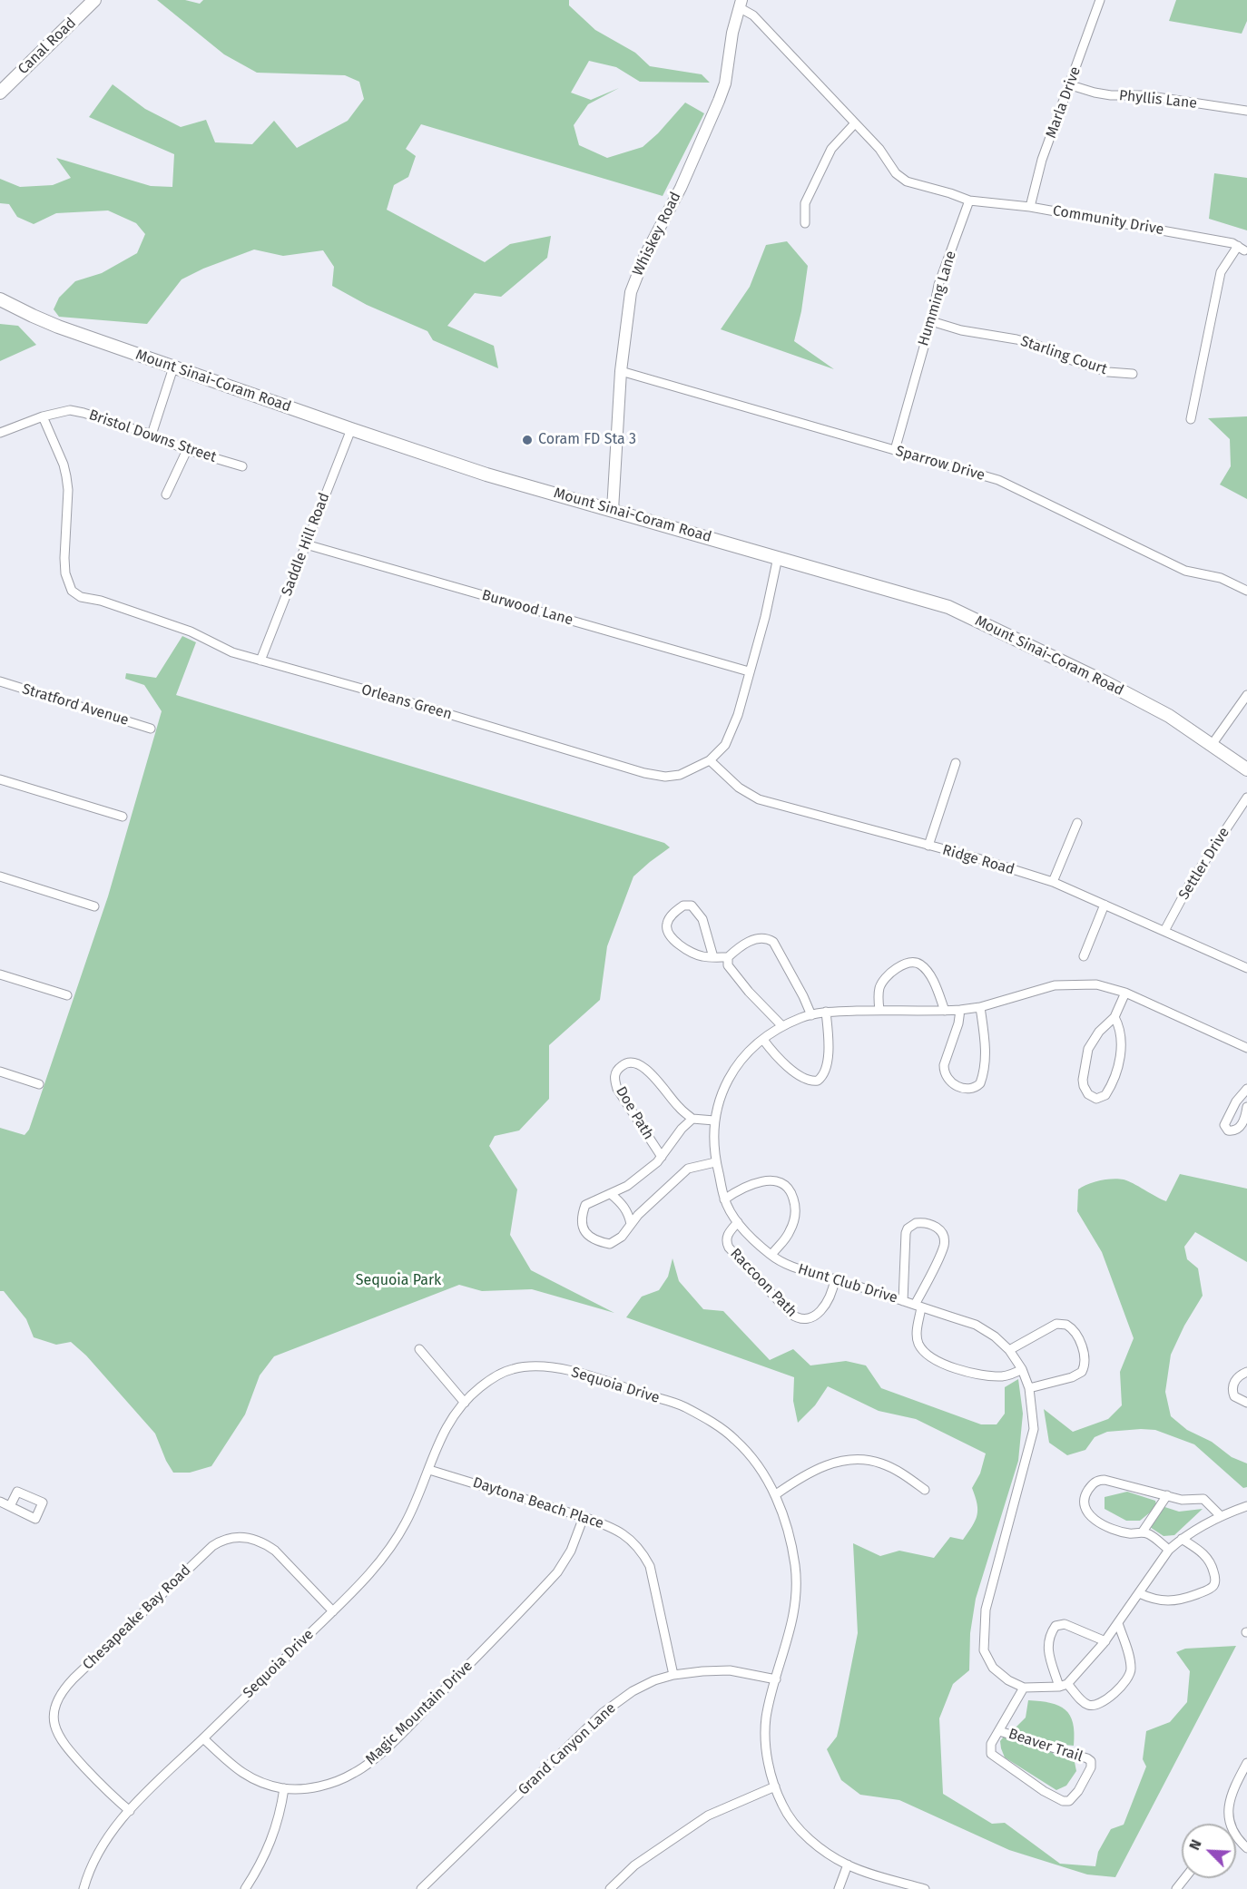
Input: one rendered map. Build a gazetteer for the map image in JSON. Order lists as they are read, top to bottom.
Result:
{
  "streets": {
    "main road": ["Canal Road", "Mount Sinai-Coram Road"],
    "street": [
      "Phyllis Lane",
      "Marla Drive",
      "Community Drive",
      "Whiskey Road",
      "Humming Lane",
      "Starling Court",
      "Bristol Downs Street",
      "Sparrow Drive",
      "Saddle Hill Road",
      "Burwood Lane",
      "Orleans Green",
      "Stratford Avenue",
      "Ridge Road",
      "Settler Drive",
      "Doe Path",
      "Raccoon Path",
      "Hunt Club Drive",
      "Sequoia Drive",
      "Daytona Beach Place",
      "Chesapeake Bay Road",
      "Magic Mountain Drive",
      "Beaver Trail",
      "Grand Canyon Lane"
    ]
  },
  "crossings": [
    ["Phyllis Lane", "Marla Drive"],
    ["Marla Drive", "Community Drive"],
    ["Community Drive", "Humming Lane"],
    ["Whiskey Road", "Mount Sinai-Coram Road"],
    ["Whiskey Road", "Sparrow Drive"],
    ["Humming Lane", "Starling Court"],
    ["Humming Lane", "Sparrow Drive"],
    ["Mount Sinai-Coram Road", "Saddle Hill Road"],
    ["Mount Sinai-Coram Road", "Orleans Green"],
    ["Bristol Downs Street", "Orleans Green"],
    ["Saddle Hill Road", "Burwood Lane"],
    ["Saddle Hill Road", "Orleans Green"],
    ["Burwood Lane", "Orleans Green"],
    ["Orleans Green", "Ridge Road"],
    ["Ridge Road", "Settler Drive"],
    ["Raccoon Path", "Hunt Club Drive"],
    ["Sequoia Drive", "Daytona Beach Place"],
    ["Sequoia Drive", "Chesapeake Bay Road"],
    ["Sequoia Drive", "Magic Mountain Drive"],
    ["Sequoia Drive", "Grand Canyon Lane"],
    ["Daytona Beach Place", "Magic Mountain Drive"],
    ["Daytona Beach Place", "Grand Canyon Lane"]
  ],
  "parks": ["Sequoia Park"],
  "places": ["Coram FD Sta 3"],
  "north": "top left"
}
